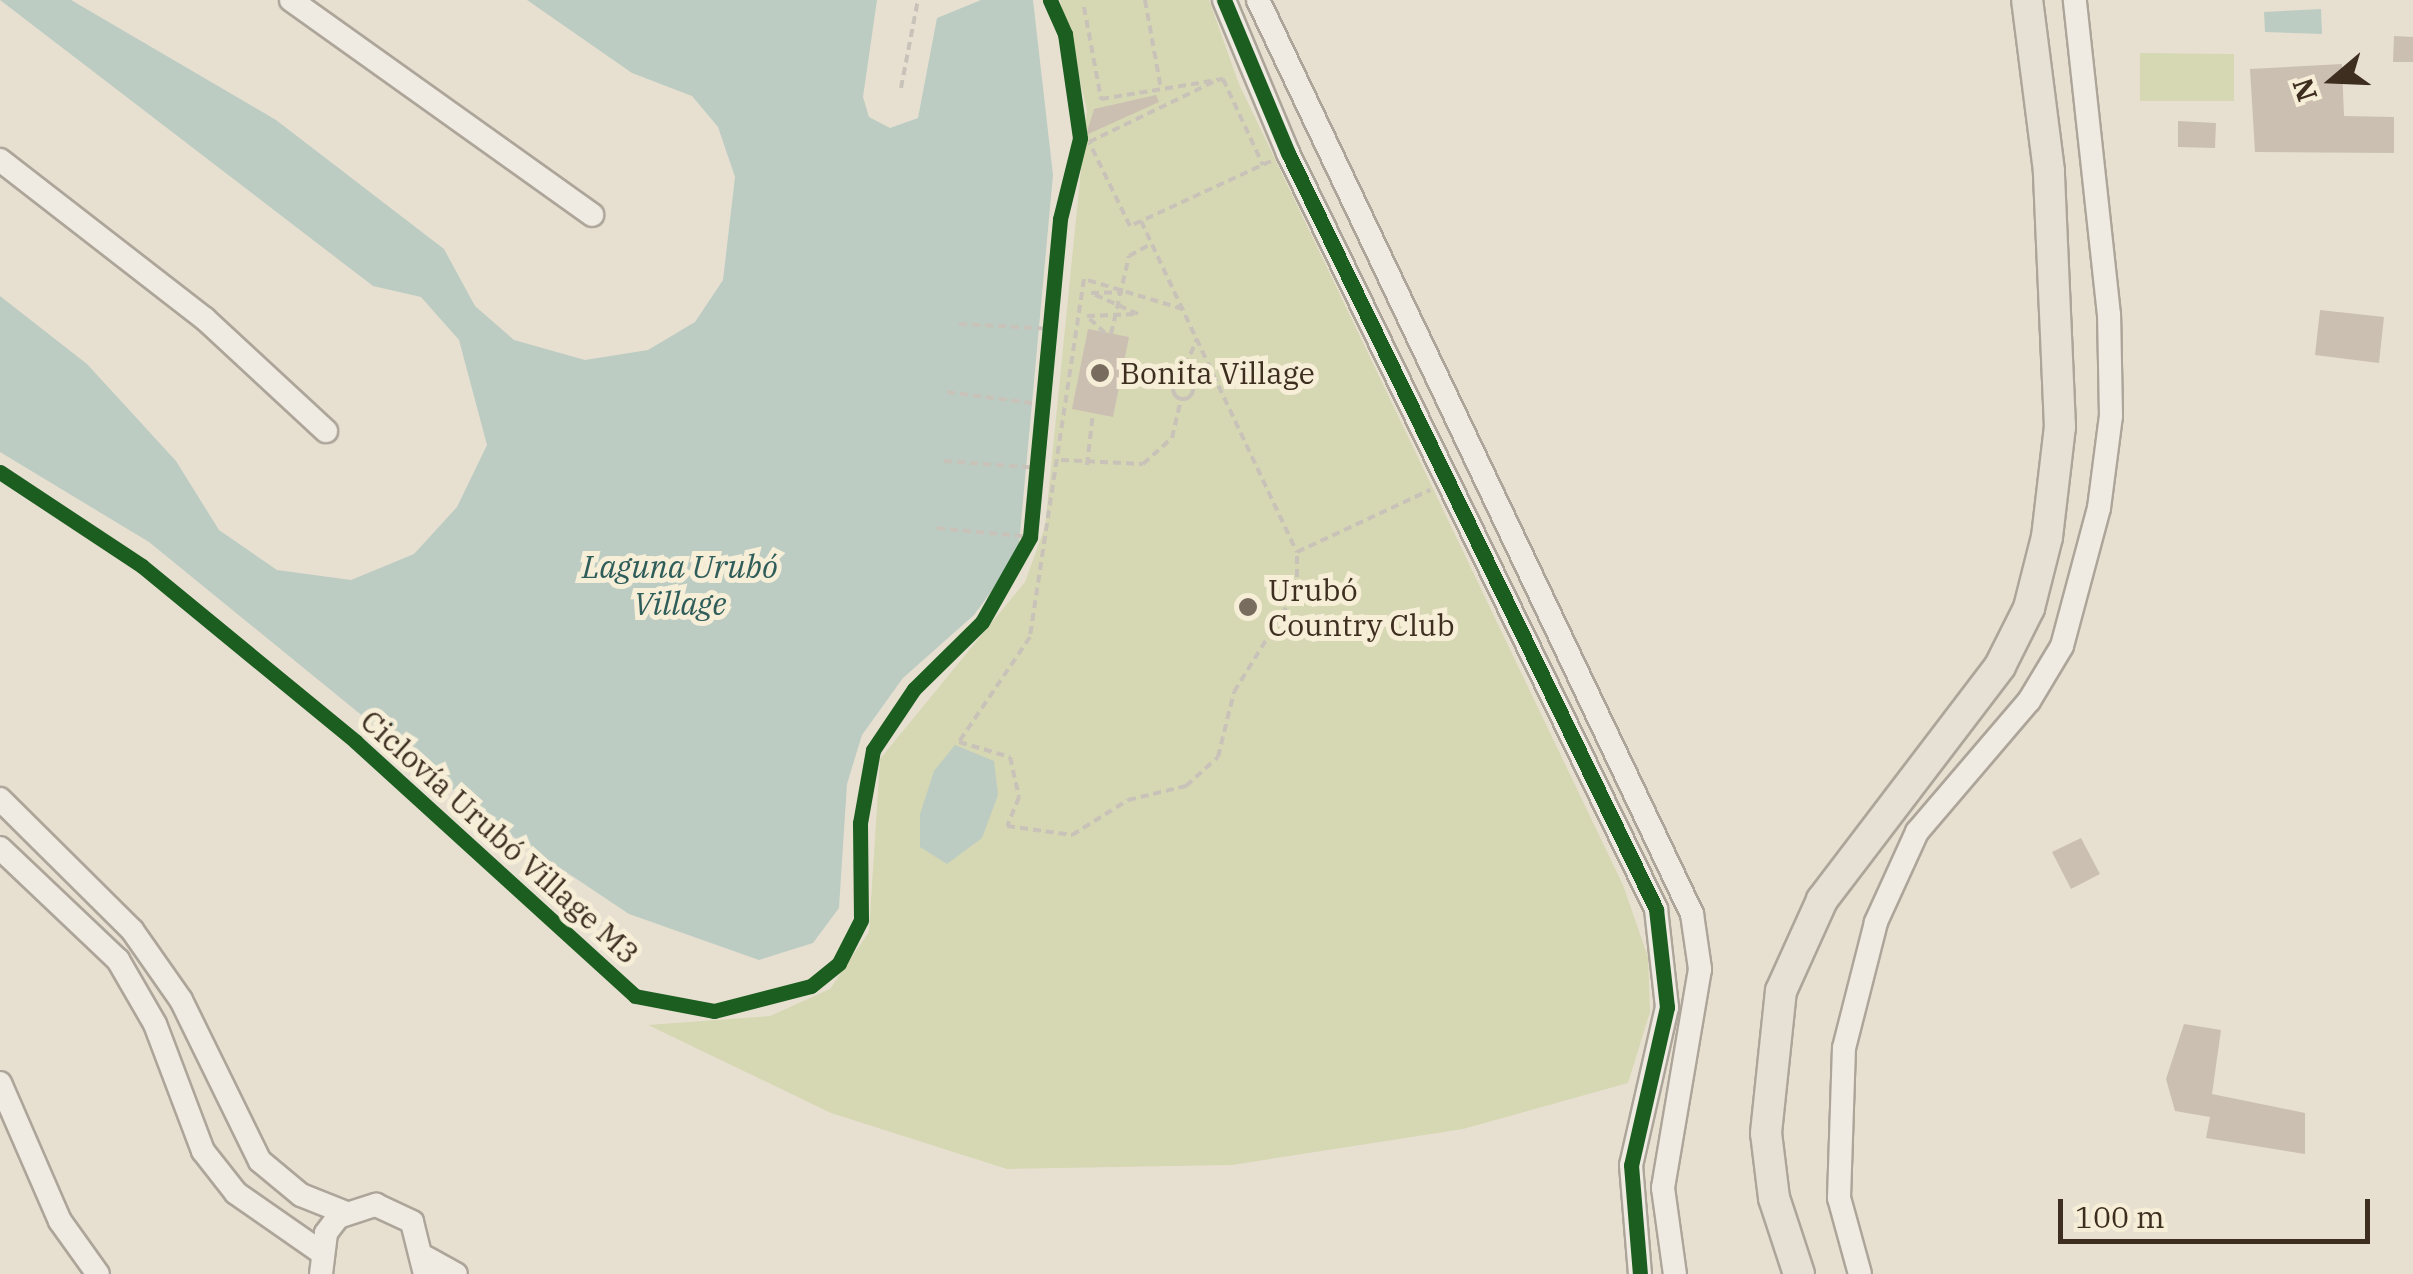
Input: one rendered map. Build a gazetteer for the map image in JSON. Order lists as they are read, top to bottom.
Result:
{
  "streets": {
    "cycle path": ["Ciclovía Urubó Village M3"]
  },
  "water": ["Laguna Urubó Village"],
  "places": ["Bonita Village", "Urubó Country Club"],
  "scale_bar": "100 m",
  "north": "left"
}
